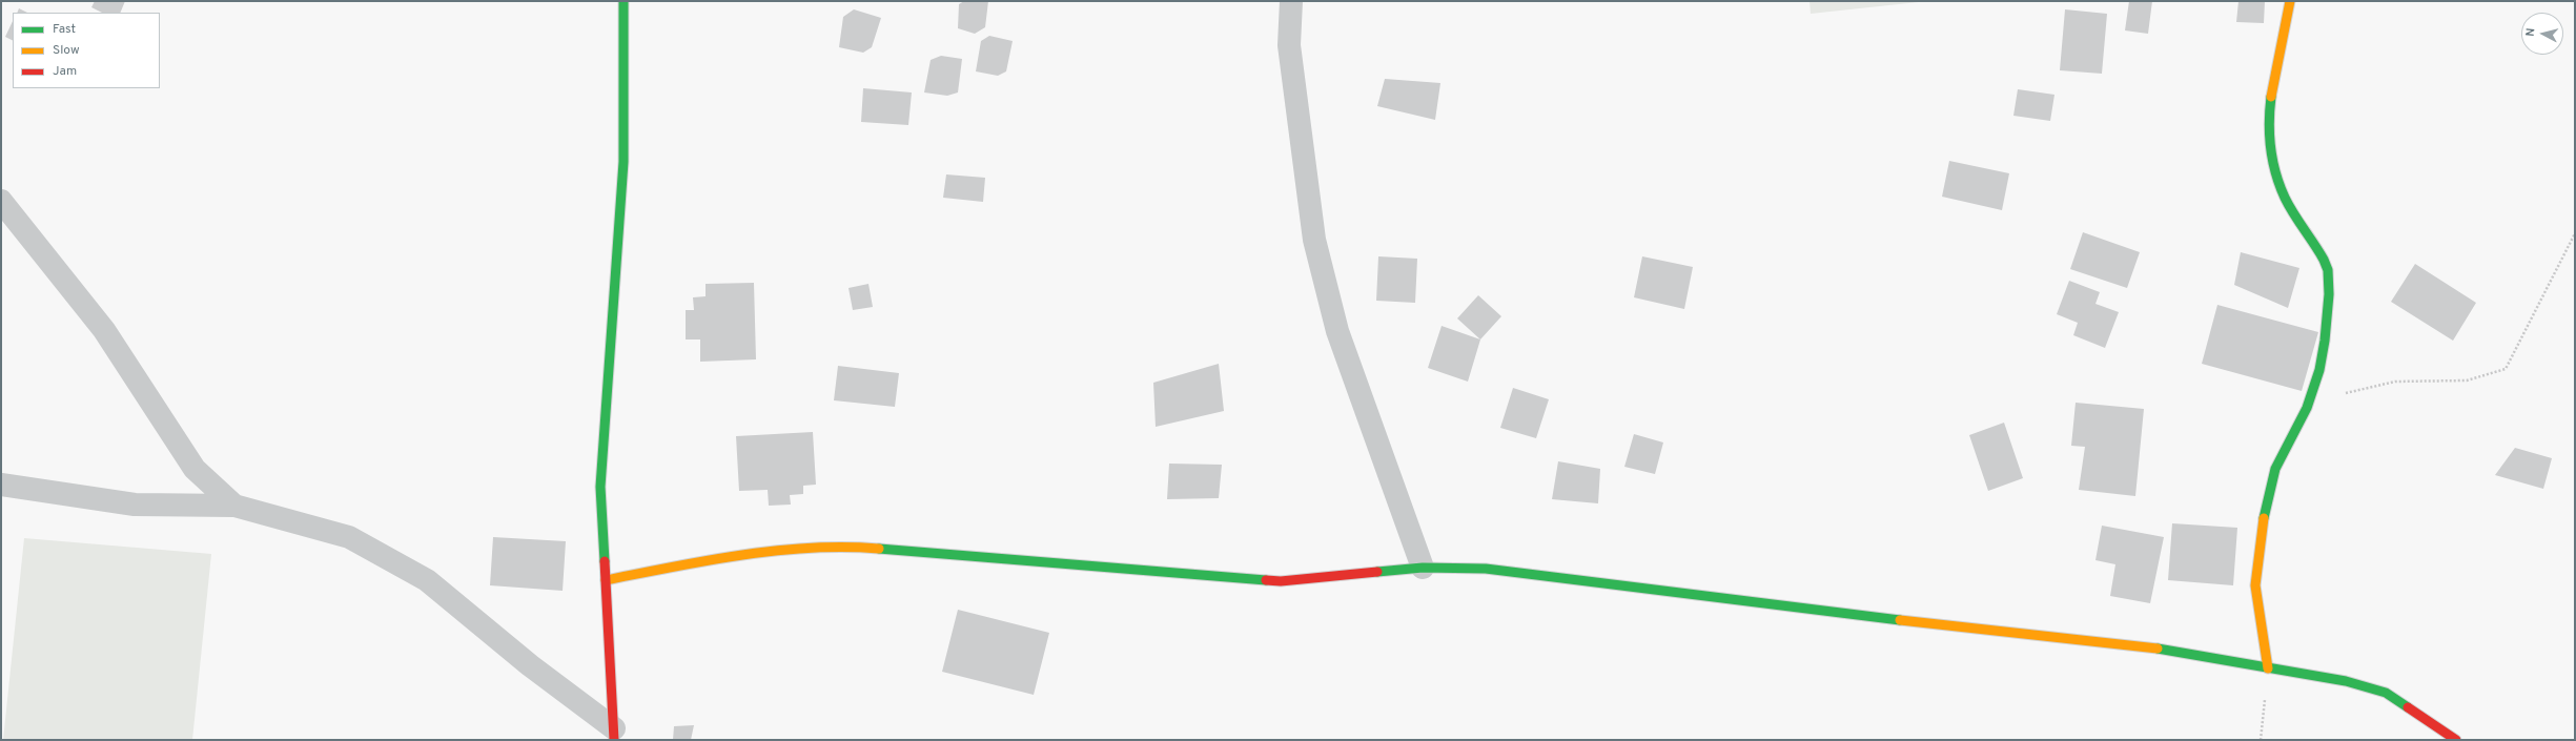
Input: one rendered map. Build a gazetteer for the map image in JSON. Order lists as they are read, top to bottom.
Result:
{
  "legend": ["Fast", "Slow", "Jam"],
  "north": "left"
}
